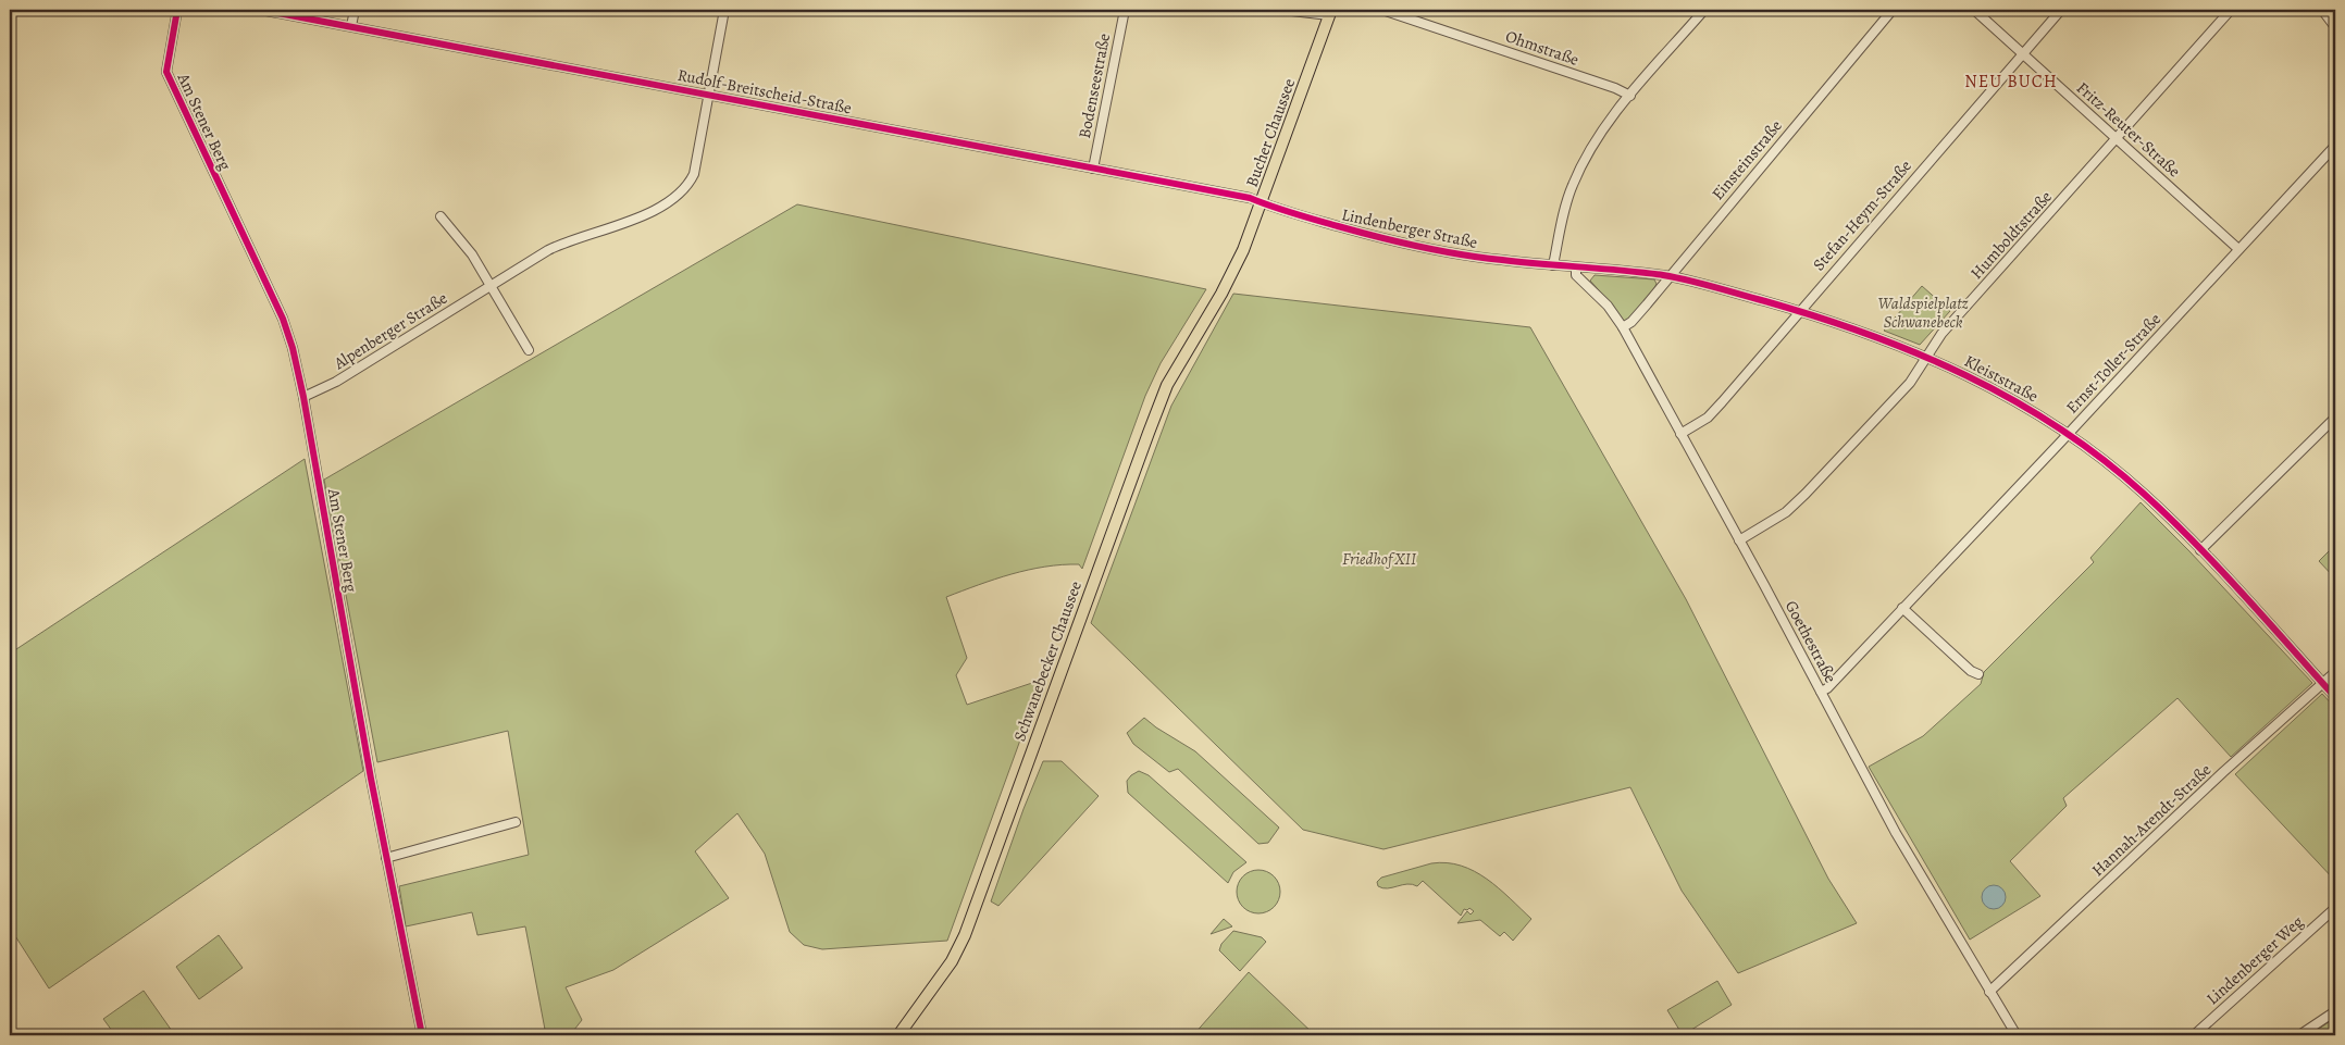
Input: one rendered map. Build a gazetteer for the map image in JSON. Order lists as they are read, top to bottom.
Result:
{
  "streets": {
    "main road": ["Bucher Chaussee", "Schwanebecker Chaussee"],
    "street": [
      "Ohmstraße",
      "Bodenseestraße",
      "Rudolf-Breitscheid-Straße",
      "Am Stener Berg",
      "Fritz-Reuter-Straße",
      "Einsteinstraße",
      "Stefan-Heym-Straße",
      "Lindenberger Straße",
      "Humboldtstraße",
      "Alpenberger Straße",
      "Ernst-Toller-Straße",
      "Kleiststraße",
      "Goethestraße",
      "Hannah-Arendt-Straße",
      "Lindenberger Weg"
    ]
  },
  "crossings": [
    ["Bodenseestraße", "Rudolf-Breitscheid-Straße"],
    ["Rudolf-Breitscheid-Straße", "Bucher Chaussee"],
    ["Rudolf-Breitscheid-Straße", "Lindenberger Straße"],
    ["Rudolf-Breitscheid-Straße", "Alpenberger Straße"],
    ["Am Stener Berg", "Alpenberger Straße"],
    ["Fritz-Reuter-Straße", "Stefan-Heym-Straße"],
    ["Fritz-Reuter-Straße", "Humboldtstraße"],
    ["Fritz-Reuter-Straße", "Ernst-Toller-Straße"],
    ["Bucher Chaussee", "Lindenberger Straße"],
    ["Bucher Chaussee", "Schwanebecker Chaussee"],
    ["Einsteinstraße", "Kleiststraße"],
    ["Einsteinstraße", "Goethestraße"],
    ["Stefan-Heym-Straße", "Kleiststraße"],
    ["Stefan-Heym-Straße", "Goethestraße"],
    ["Lindenberger Straße", "Kleiststraße"],
    ["Humboldtstraße", "Kleiststraße"],
    ["Humboldtstraße", "Goethestraße"],
    ["Ernst-Toller-Straße", "Kleiststraße"],
    ["Ernst-Toller-Straße", "Goethestraße"],
    ["Kleiststraße", "Goethestraße"],
    ["Kleiststraße", "Hannah-Arendt-Straße"],
    ["Goethestraße", "Hannah-Arendt-Straße"]
  ],
  "districts": ["NEU BUCH"],
  "parks": ["Waldspielplatz Schwanebeck", "Friedhof XII"]
}
